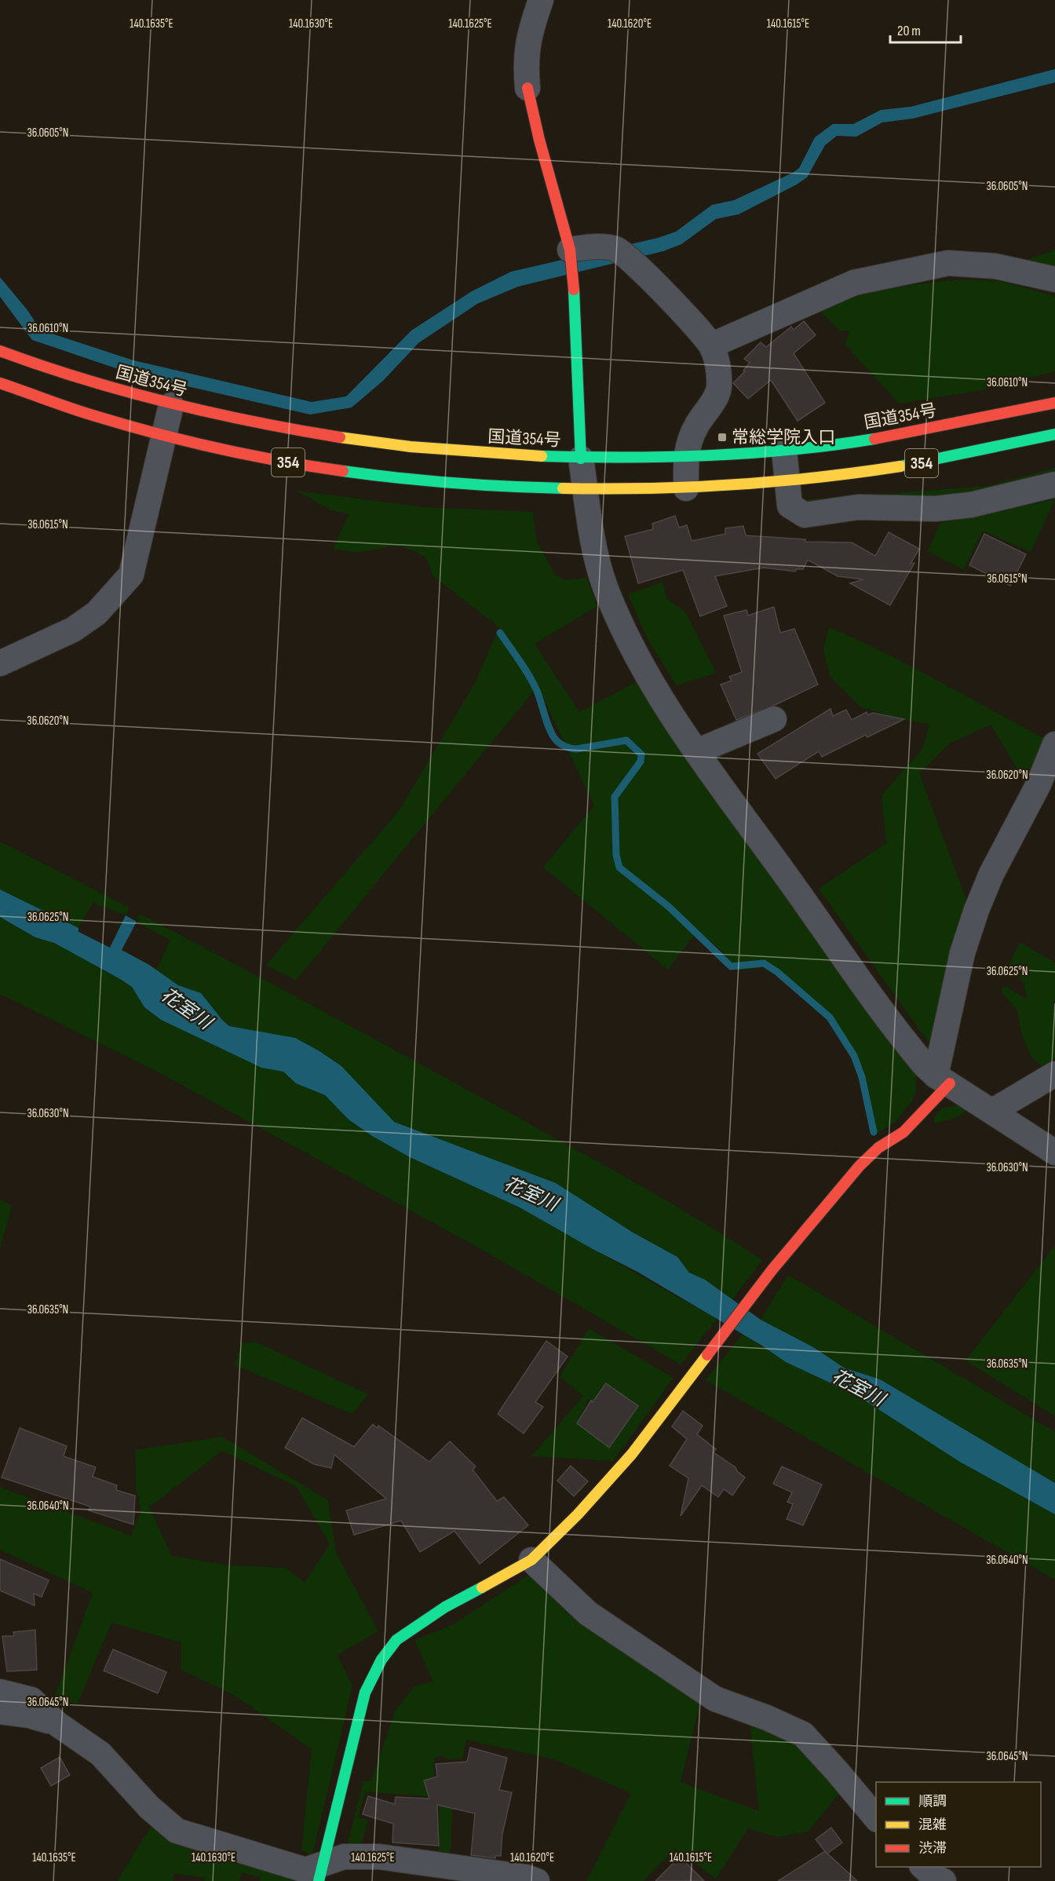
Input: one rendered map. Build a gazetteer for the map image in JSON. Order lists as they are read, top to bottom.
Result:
{
  "streets": {
    "main road": ["国道354号", "354"]
  },
  "water": ["花室川"],
  "places": {
    "transit": ["常総学院入口"]
  },
  "legend": ["順調", "混雑", "渋滞"],
  "scale_bar": "20 m",
  "coordinates": [
    "140.1635°E",
    "140.1630°E",
    "140.1625°E",
    "140.1620°E",
    "140.1615°E",
    "36.0605°N",
    "36.0610°N",
    "36.0615°N",
    "36.0620°N",
    "36.0625°N",
    "36.0630°N",
    "36.0635°N",
    "36.0640°N",
    "36.0645°N"
  ]
}
